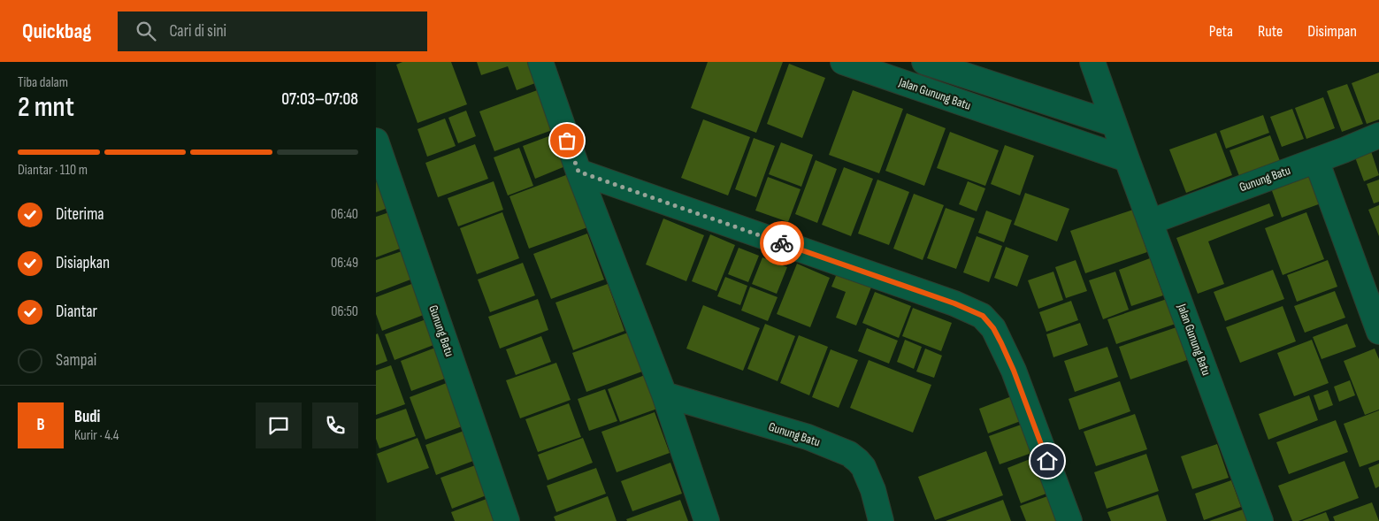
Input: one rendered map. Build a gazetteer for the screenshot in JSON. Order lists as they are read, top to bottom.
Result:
{
  "streets": {
    "street": ["Jalan Gunung Batu", "Gunung Batu"]
  },
  "crossings": [
    ["Jalan Gunung Batu", "Gunung Batu"]
  ],
  "page": {
    "header": "Quickbag",
    "search": "Cari di sini",
    "nav": ["Peta", "Rute", "Disimpan"],
    "heading": ["2 mnt", "Tiba dalam", "07:03–07:08"],
    "panel": ["Budi", "Kurir · 4.4"],
    "bar": "Diantar · 110 m",
    "list": [
      ["Diterima", "06:40"],
      ["Disiapkan", "06:49"],
      ["Diantar", "06:50"],
      "Sampai"
    ],
    "round": "B"
  }
}
